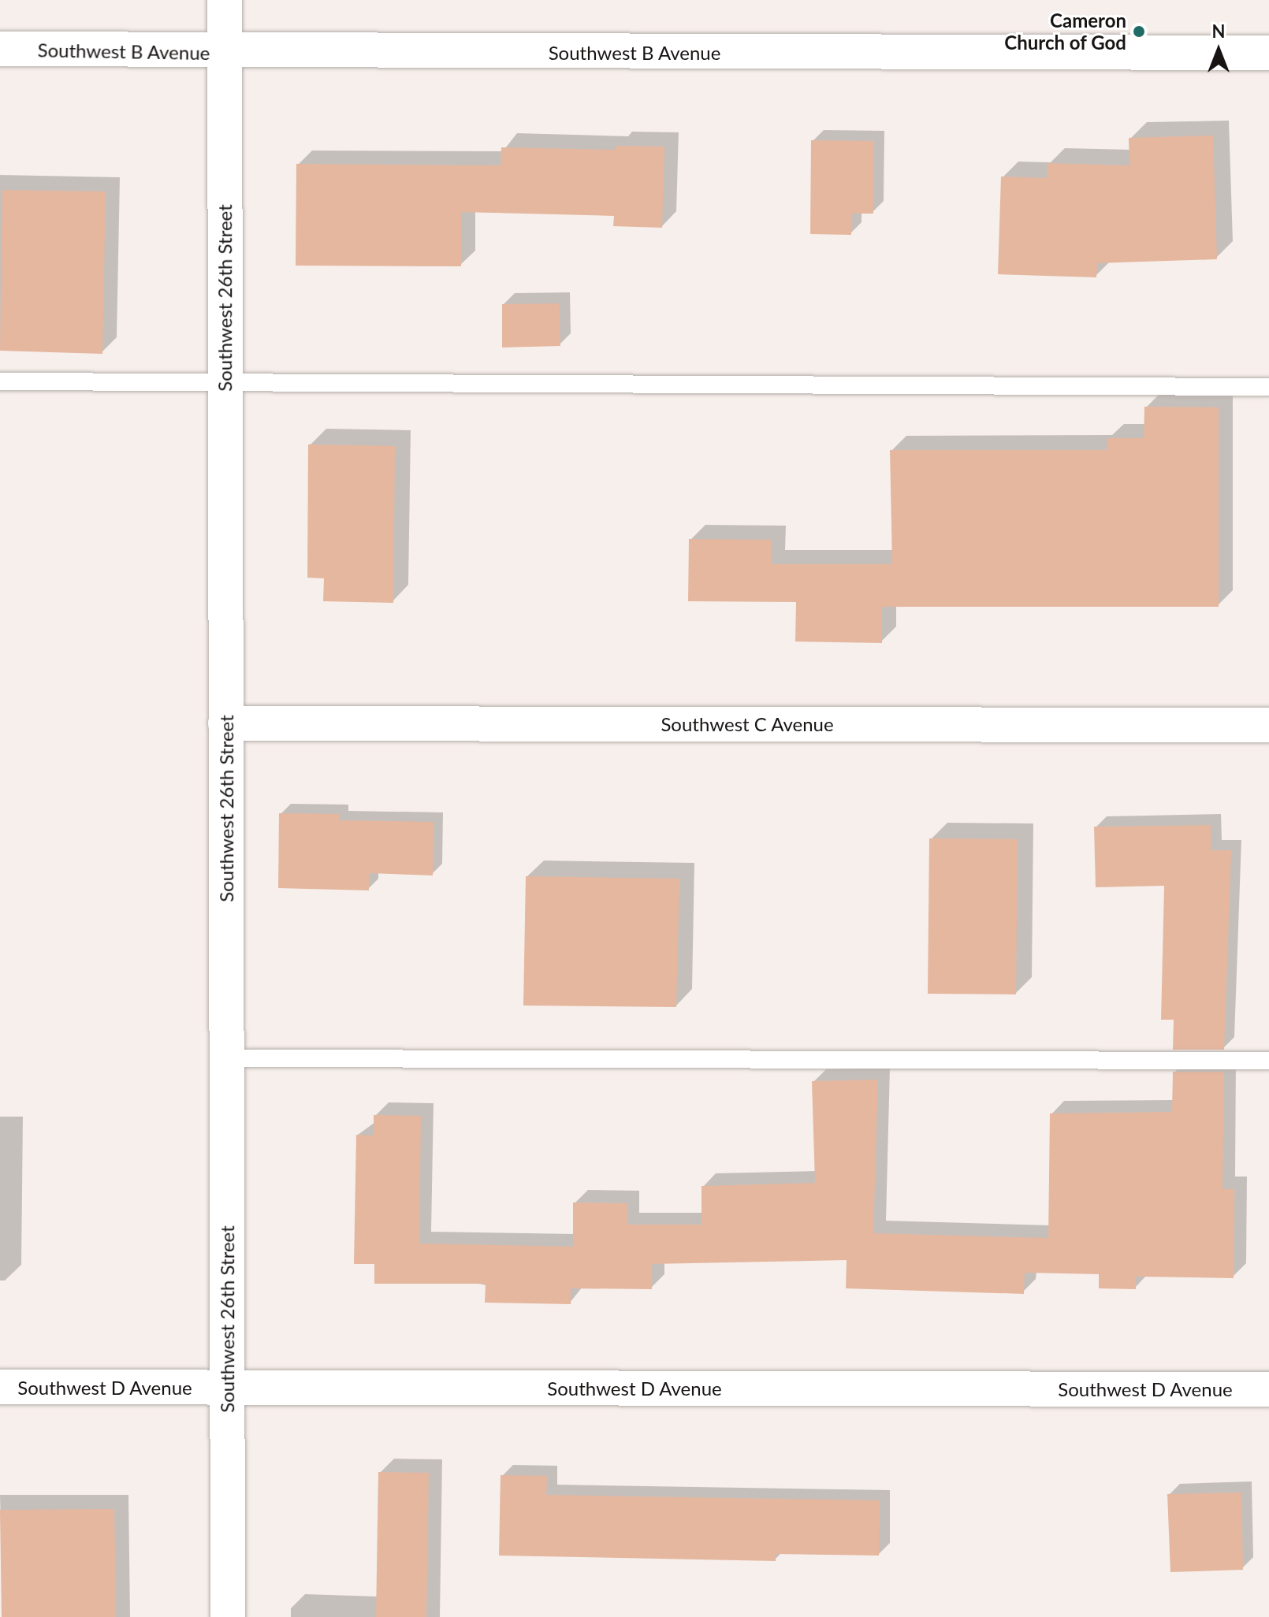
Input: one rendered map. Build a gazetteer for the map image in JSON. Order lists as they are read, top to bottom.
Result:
{
  "streets": {
    "street": [
      "Southwest B Avenue",
      "Southwest 26th Street",
      "Southwest C Avenue",
      "Southwest D Avenue"
    ]
  },
  "crossings": [
    ["Southwest B Avenue", "Southwest 26th Street"],
    ["Southwest 26th Street", "Southwest C Avenue"],
    ["Southwest 26th Street", "Southwest D Avenue"]
  ],
  "places": ["Cameron Church of God"],
  "north": "top"
}
